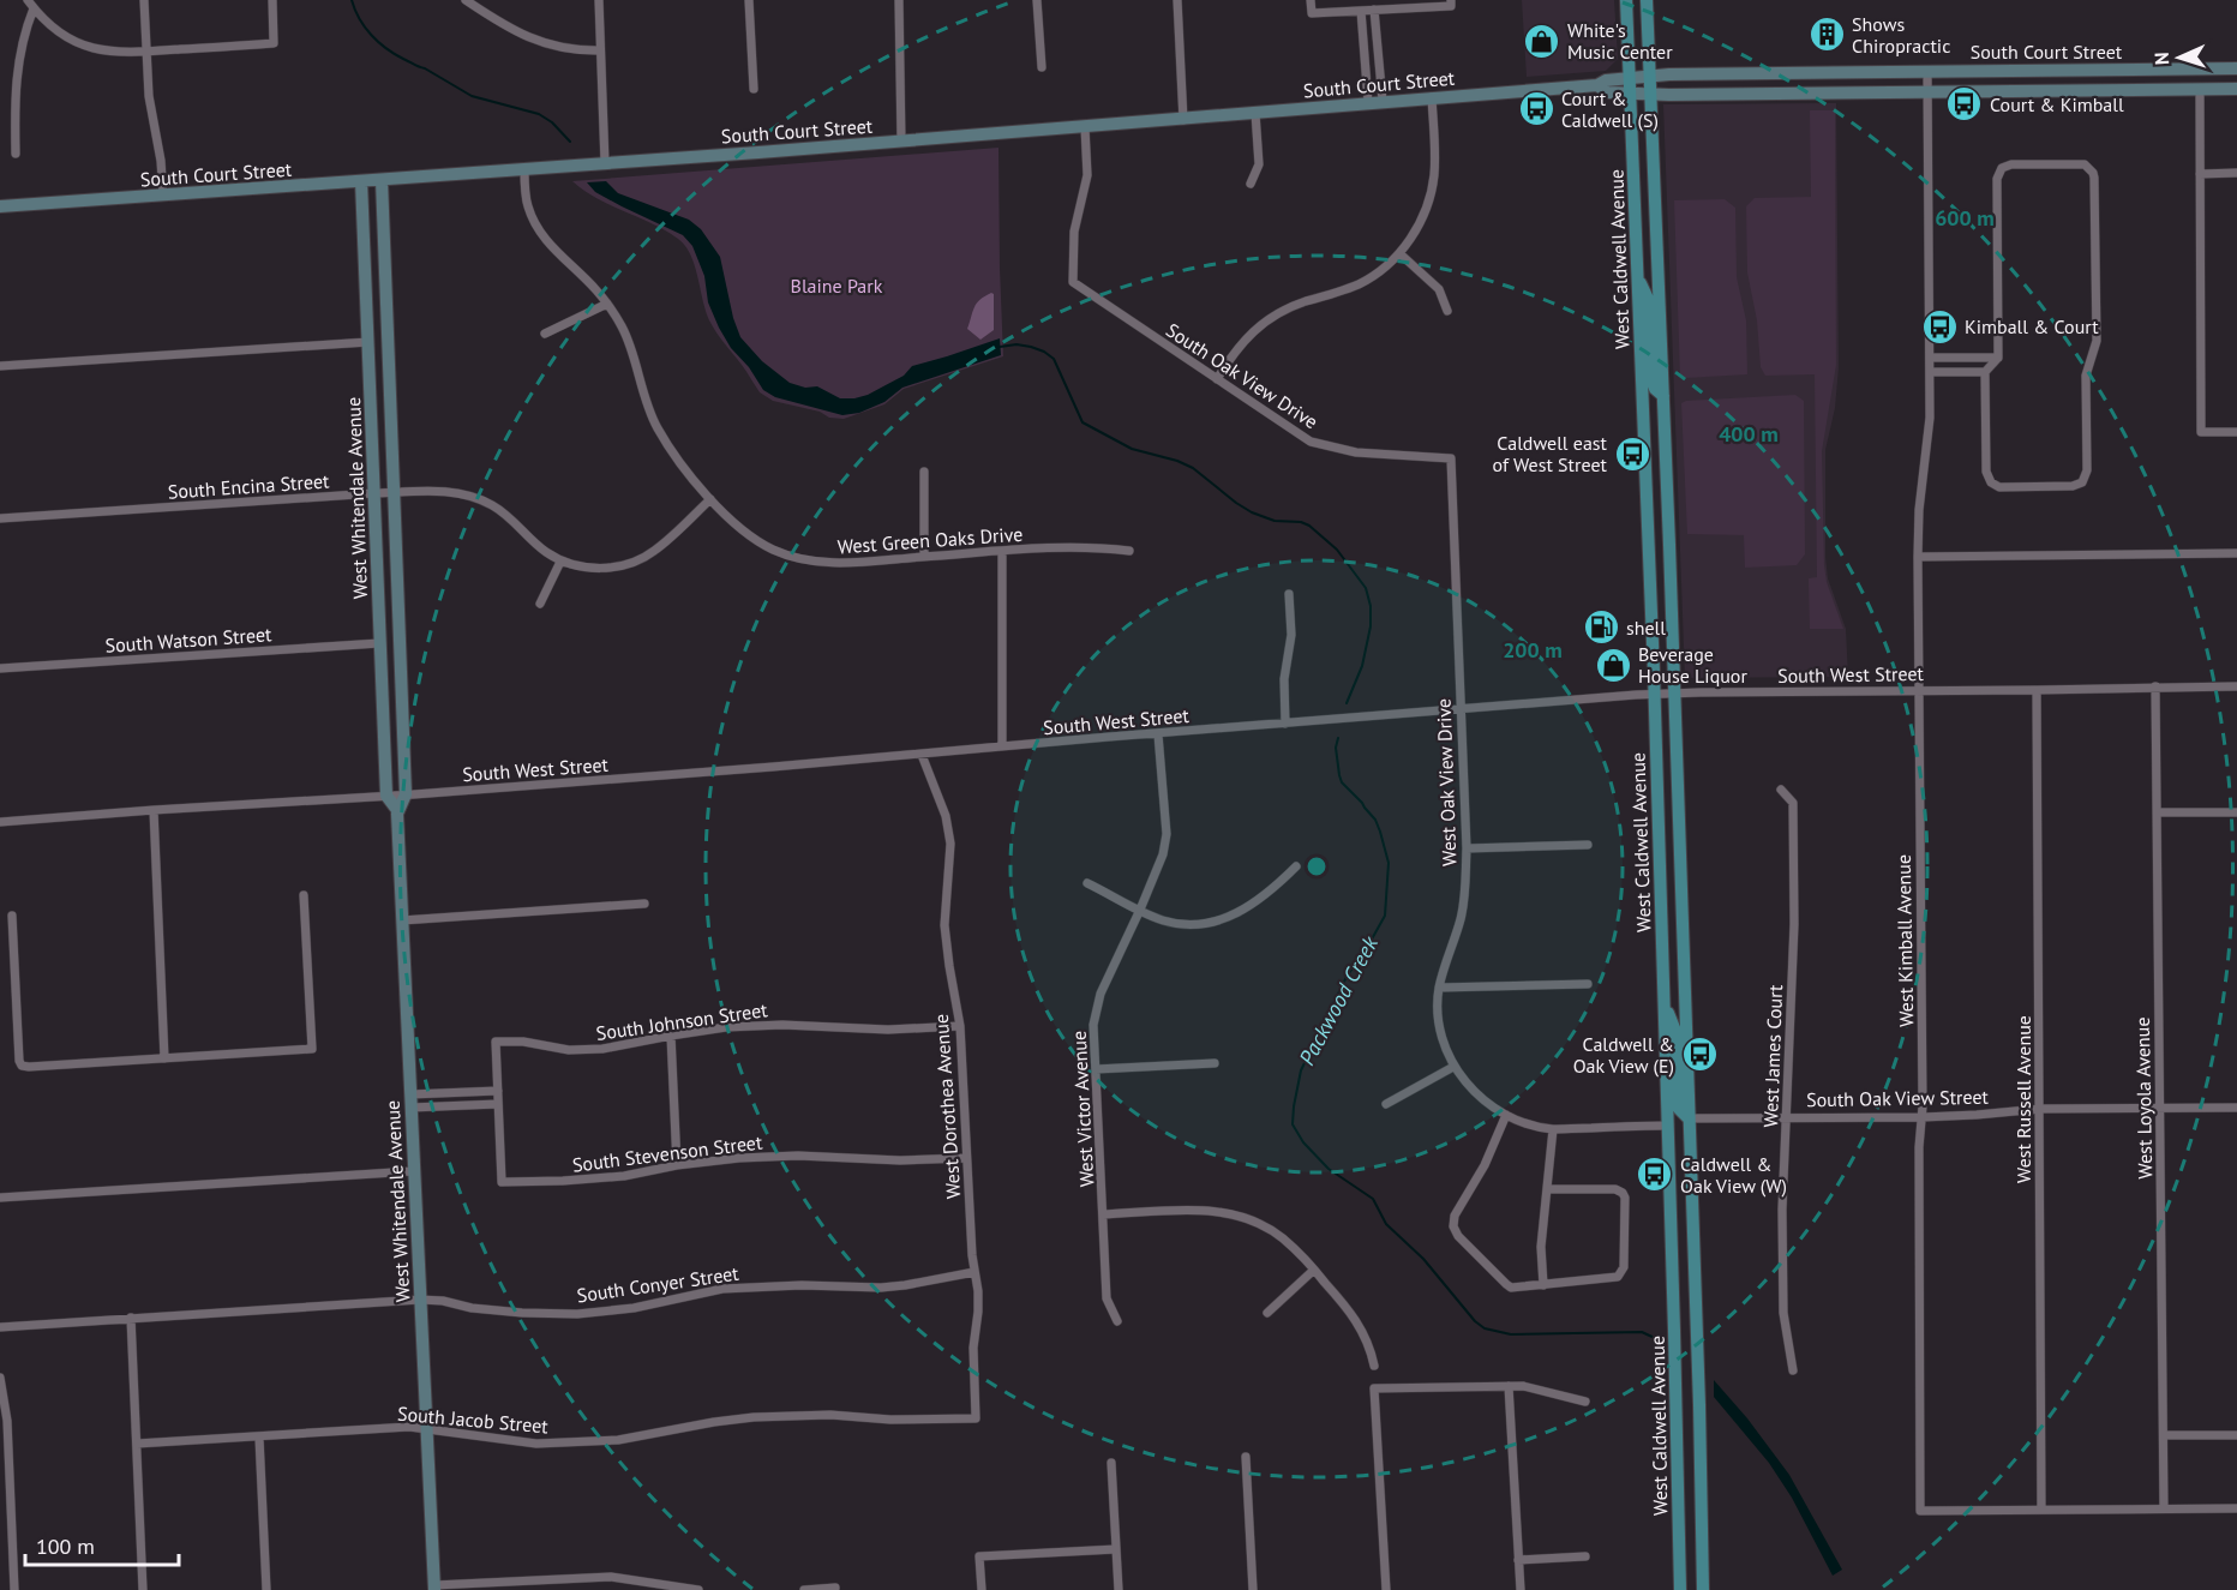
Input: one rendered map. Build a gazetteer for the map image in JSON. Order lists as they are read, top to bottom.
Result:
{
  "streets": {
    "main road": ["West Caldwell Avenue"],
    "street": [
      "South Court Street",
      "South Oak View Drive",
      "South Encina Street",
      "West Whitendale Avenue",
      "West Green Oaks Drive",
      "South Watson Street",
      "South West Street",
      "West Oak View Drive",
      "West Kimball Avenue",
      "South Johnson Street",
      "West James Court",
      "South Oak View Street",
      "West Loyola Avenue",
      "West Russell Avenue",
      "West Dorothea Avenue",
      "West Victor Avenue",
      "South Stevenson Street",
      "South Conyer Street",
      "South Jacob Street"
    ]
  },
  "crossings": [
    ["South Court Street", "West Caldwell Avenue"],
    ["South Court Street", "South Oak View Drive"],
    ["South Court Street", "West Whitendale Avenue"],
    ["South Court Street", "West Green Oaks Drive"],
    ["South Court Street", "West Kimball Avenue"],
    ["West Caldwell Avenue", "South West Street"],
    ["West Caldwell Avenue", "South Oak View Street"],
    ["South Oak View Drive", "West Oak View Drive"],
    ["South Encina Street", "West Whitendale Avenue"],
    ["South Encina Street", "West Green Oaks Drive"],
    ["West Whitendale Avenue", "South Watson Street"],
    ["West Whitendale Avenue", "South West Street"],
    ["West Whitendale Avenue", "South Conyer Street"],
    ["West Whitendale Avenue", "South Jacob Street"],
    ["South West Street", "West Oak View Drive"],
    ["South West Street", "West Kimball Avenue"],
    ["South West Street", "West Loyola Avenue"],
    ["South West Street", "West Russell Avenue"],
    ["South West Street", "West Dorothea Avenue"],
    ["South West Street", "West Victor Avenue"],
    ["West Kimball Avenue", "South Oak View Street"],
    ["West Kimball Avenue", "West Russell Avenue"],
    ["South Johnson Street", "West Dorothea Avenue"],
    ["West James Court", "South Oak View Street"],
    ["South Oak View Street", "West Loyola Avenue"],
    ["South Oak View Street", "West Russell Avenue"],
    ["West Dorothea Avenue", "South Stevenson Street"],
    ["West Dorothea Avenue", "South Conyer Street"],
    ["West Dorothea Avenue", "South Jacob Street"]
  ],
  "water": ["Packwood Creek"],
  "parks": ["Blaine Park"],
  "places": {
    "building": ["Shows Chiropractic"],
    "shop": ["White's Music Center", "Beverage House Liquor"],
    "bus stop": [
      "Court & Kimball",
      "Court & Caldwell (S)",
      "Kimball & Court",
      "Caldwell east of West Street",
      "Caldwell & Oak View (E)",
      "Caldwell & Oak View (W)"
    ],
    "fuel station": ["shell"]
  },
  "scale_bar": "100 m",
  "north": "left",
  "rings": ["600 m", "400 m", "200 m"]
}
